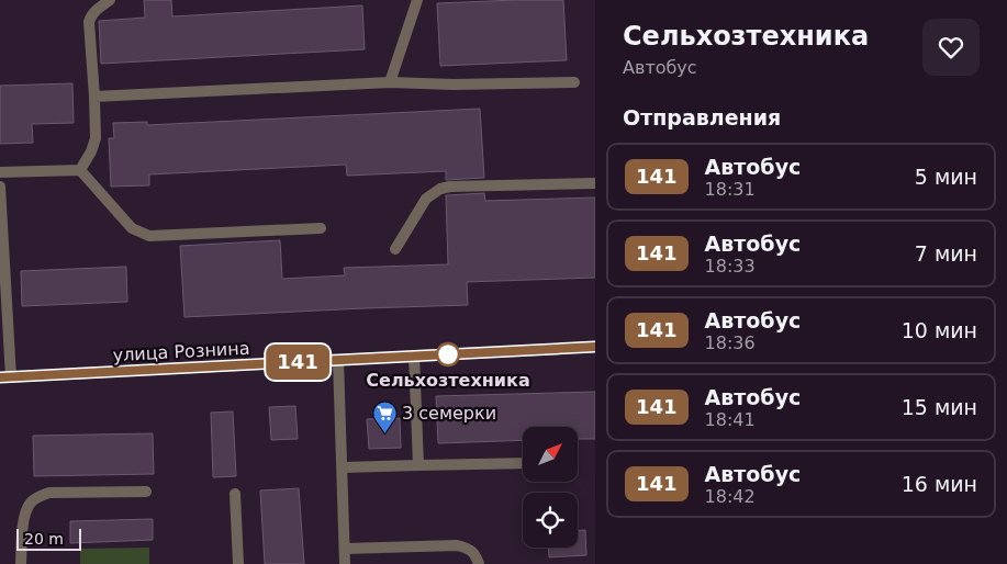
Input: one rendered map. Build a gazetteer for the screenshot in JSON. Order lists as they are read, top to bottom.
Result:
{
  "streets": {
    "street": ["улица Рознина"]
  },
  "places": {
    "other": ["Сельхозтехника"],
    "supermarket": ["3 семерки"]
  },
  "lines": ["bus line 141"],
  "scale_bar": "20 m",
  "north": "top right",
  "page": {
    "on_map": "141",
    "heading": [
      ["Сельхозтехника", "Автобус"],
      "Отправления"
    ],
    "list": [
      {
        "mark": "141",
        "name": "Автобус",
        "note": "18:31",
        "value": "5 мин"
      },
      {
        "mark": "141",
        "name": "Автобус",
        "note": "18:33",
        "value": "7 мин"
      },
      {
        "mark": "141",
        "name": "Автобус",
        "note": "18:36",
        "value": "10 мин"
      },
      {
        "mark": "141",
        "name": "Автобус",
        "note": "18:41",
        "value": "15 мин"
      },
      {
        "mark": "141",
        "name": "Автобус",
        "note": "18:42",
        "value": "16 мин"
      }
    ],
    "scale": "20 m"
  }
}
